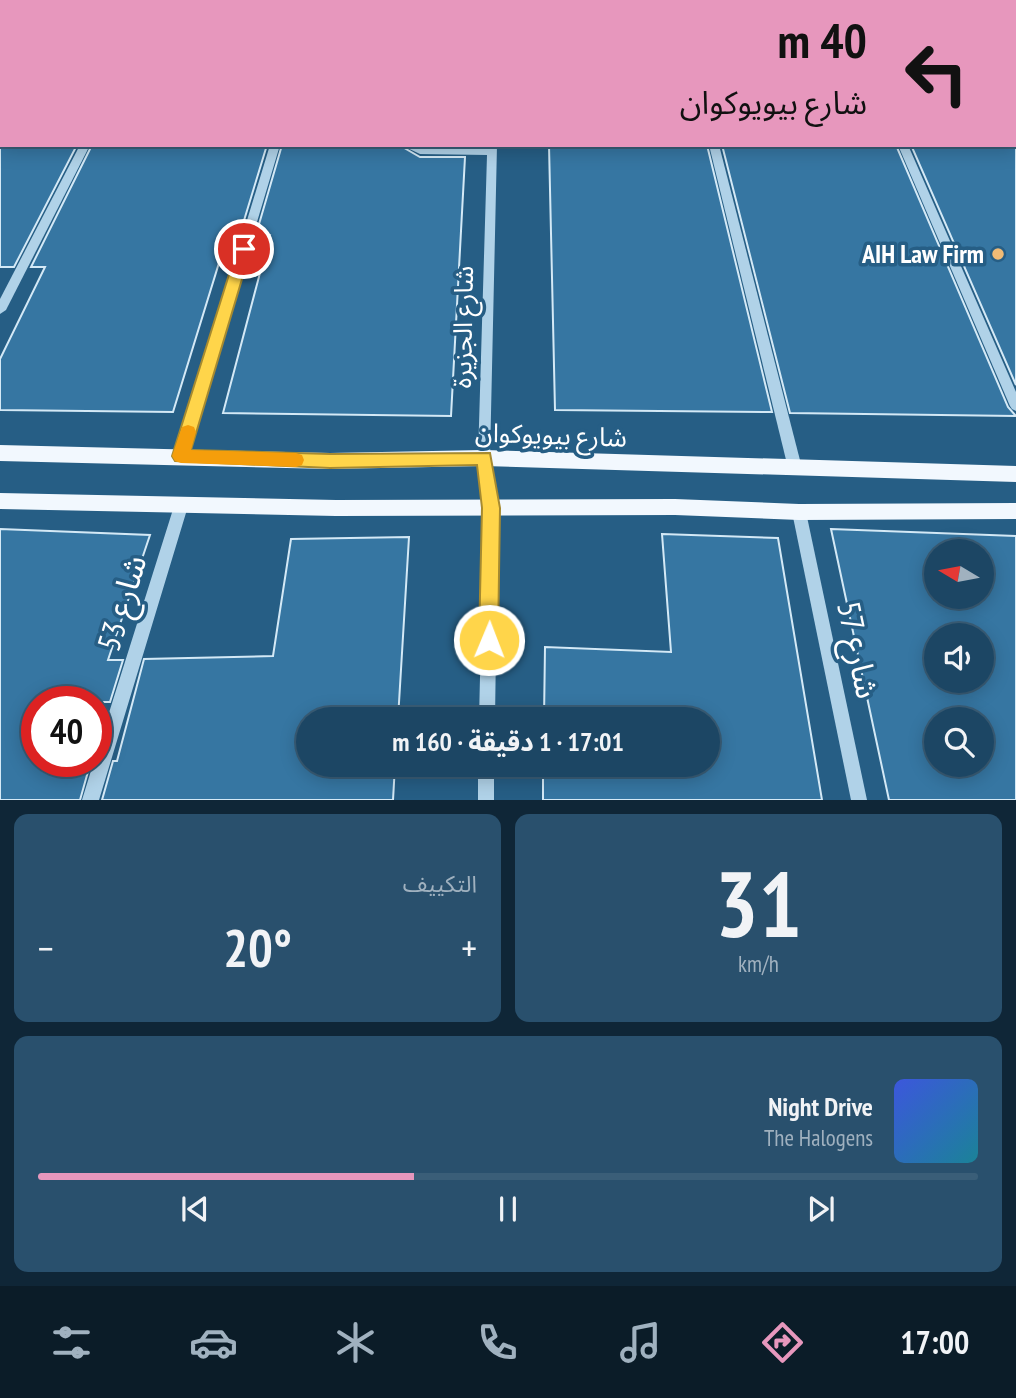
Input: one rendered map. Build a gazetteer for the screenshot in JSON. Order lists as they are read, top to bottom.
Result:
{
  "streets": {
    "main road": ["شارع بيويوكوان"],
    "street": ["شارع الجزيرة", "شارع 53", "شارع 57"]
  },
  "crossings": [
    ["شارع الجزيرة", "شارع بيويوكوان"]
  ],
  "places": ["AIH Law Firm"],
  "north": "left",
  "page": {
    "turn": ["40 m", "شارع بيويوكوان"],
    "limit": "40",
    "trip": "17:01 · 1 دقيقة · 160 m",
    "tile": [
      ["31", "km/h"],
      "التكييف"
    ],
    "heat": ["−", "20°", "+"],
    "song": ["Night Drive", "The Halogens"],
    "tabs": "17:00"
  }
}
